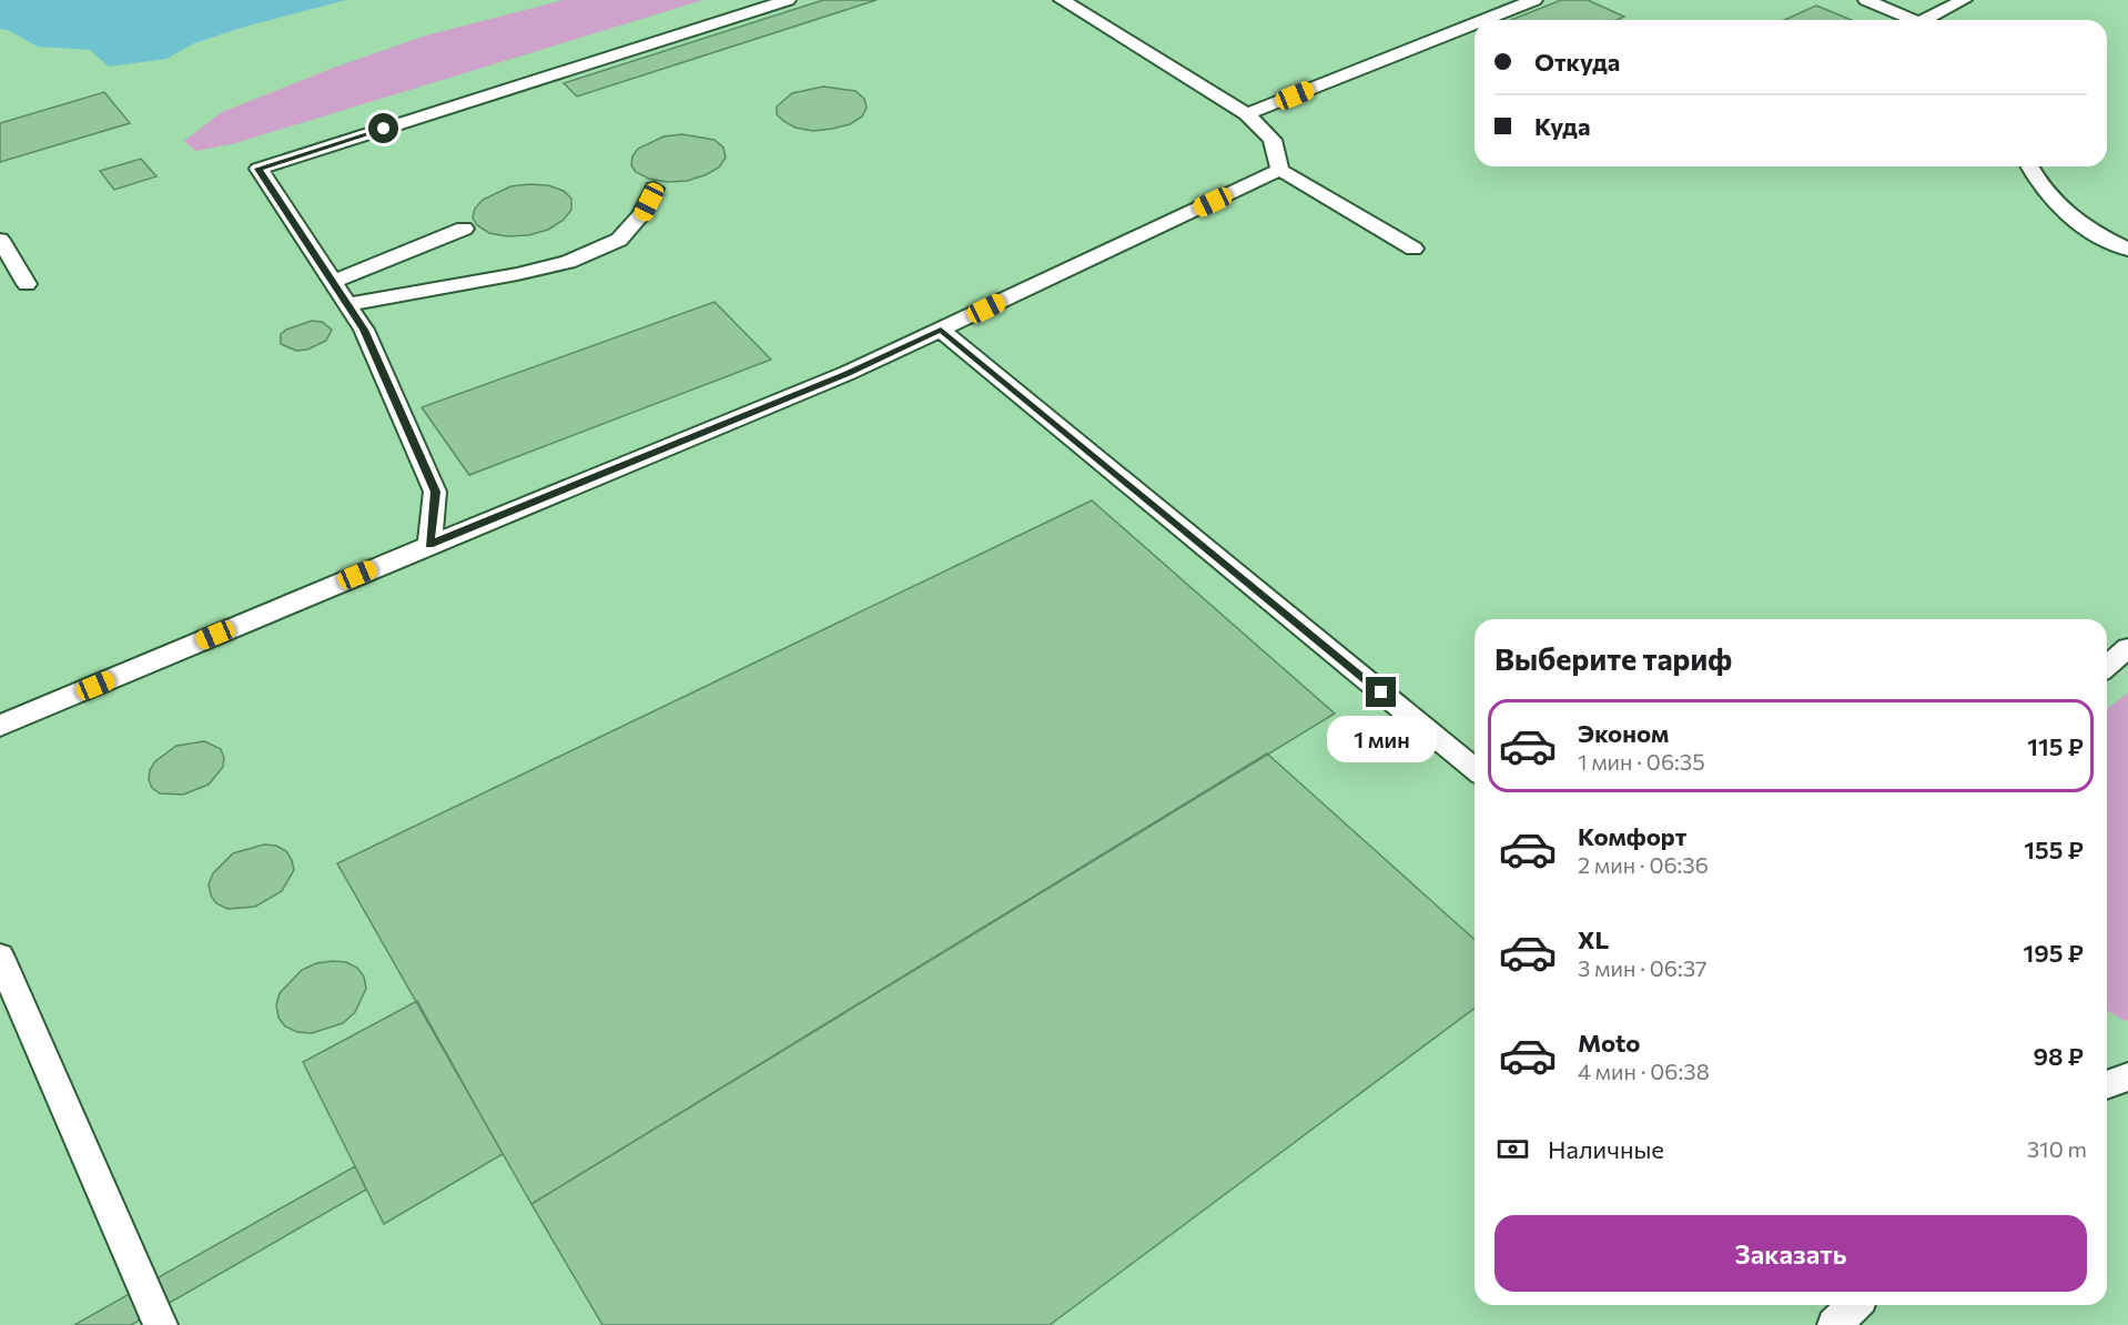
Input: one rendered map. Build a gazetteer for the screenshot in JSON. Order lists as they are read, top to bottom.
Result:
{
  "page": {
    "banner": ["Откуда", "Куда"],
    "heading": "Выберите тариф",
    "list": [
      {
        "name": "Эконом",
        "note": "1 мин · 06:35",
        "value": "115 ₽"
      },
      {
        "name": "Комфорт",
        "note": "2 мин · 06:36",
        "value": "155 ₽"
      },
      {
        "name": "XL",
        "note": "3 мин · 06:37",
        "value": "195 ₽"
      },
      {
        "name": "Moto",
        "note": "4 мин · 06:38",
        "value": "98 ₽"
      }
    ],
    "bubble": "1 мин",
    "pay": ["Наличные", "310 m"],
    "buttons": "Заказать"
  }
}
